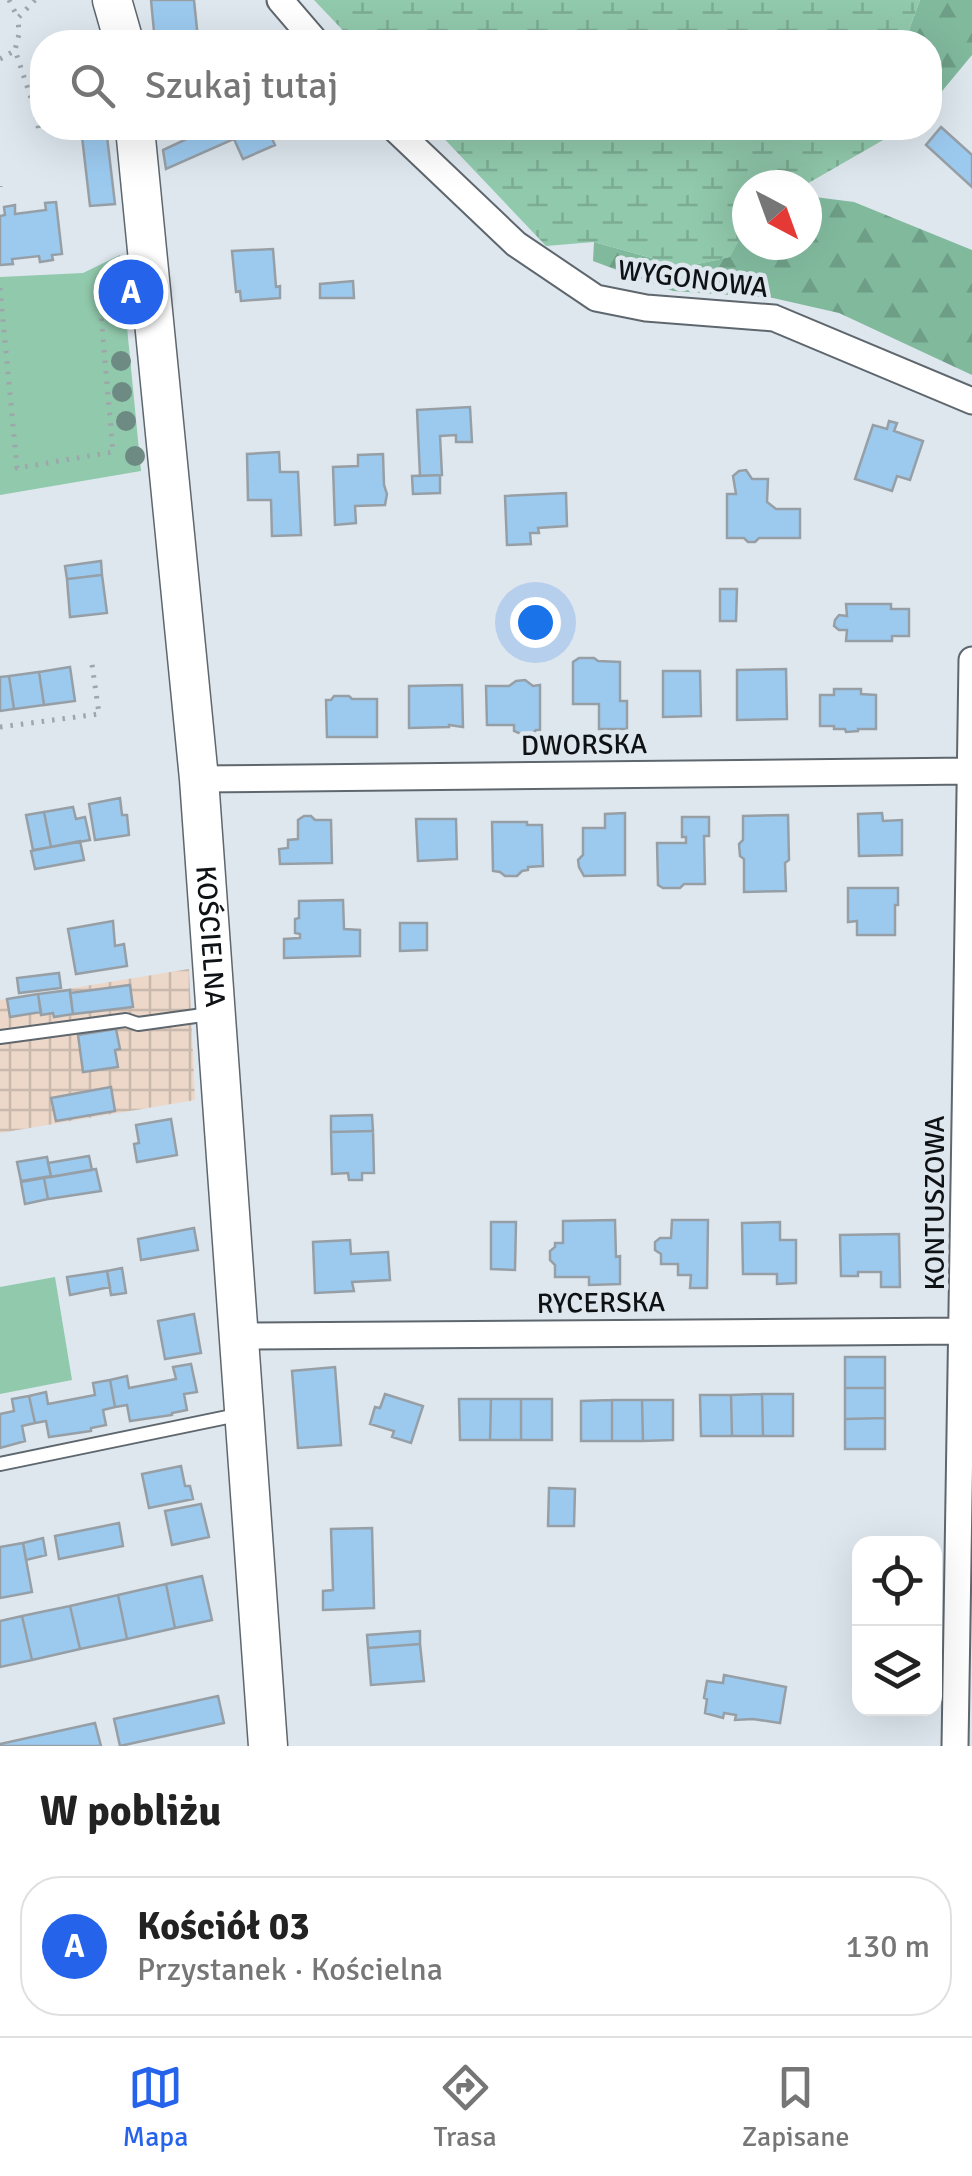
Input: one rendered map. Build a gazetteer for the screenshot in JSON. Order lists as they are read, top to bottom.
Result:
{
  "streets": {
    "street": [
      "WYGONOWA",
      "DWORSKA",
      "KOŚCIELNA",
      "KONTUSZOWA",
      "RYCERSKA"
    ]
  },
  "crossings": [
    ["DWORSKA", "KOŚCIELNA"],
    ["DWORSKA", "KONTUSZOWA"],
    ["KOŚCIELNA", "RYCERSKA"],
    ["KONTUSZOWA", "RYCERSKA"]
  ],
  "north": "bottom right",
  "page": {
    "search": "Szukaj tutaj",
    "pins": "A",
    "heading": "W pobliżu",
    "list": [
      {
        "mark": "A",
        "name": "Kościół 03",
        "note": "Przystanek · Kościelna",
        "value": "130 m"
      }
    ],
    "nav": ["Mapa", "Trasa", "Zapisane"]
  }
}
